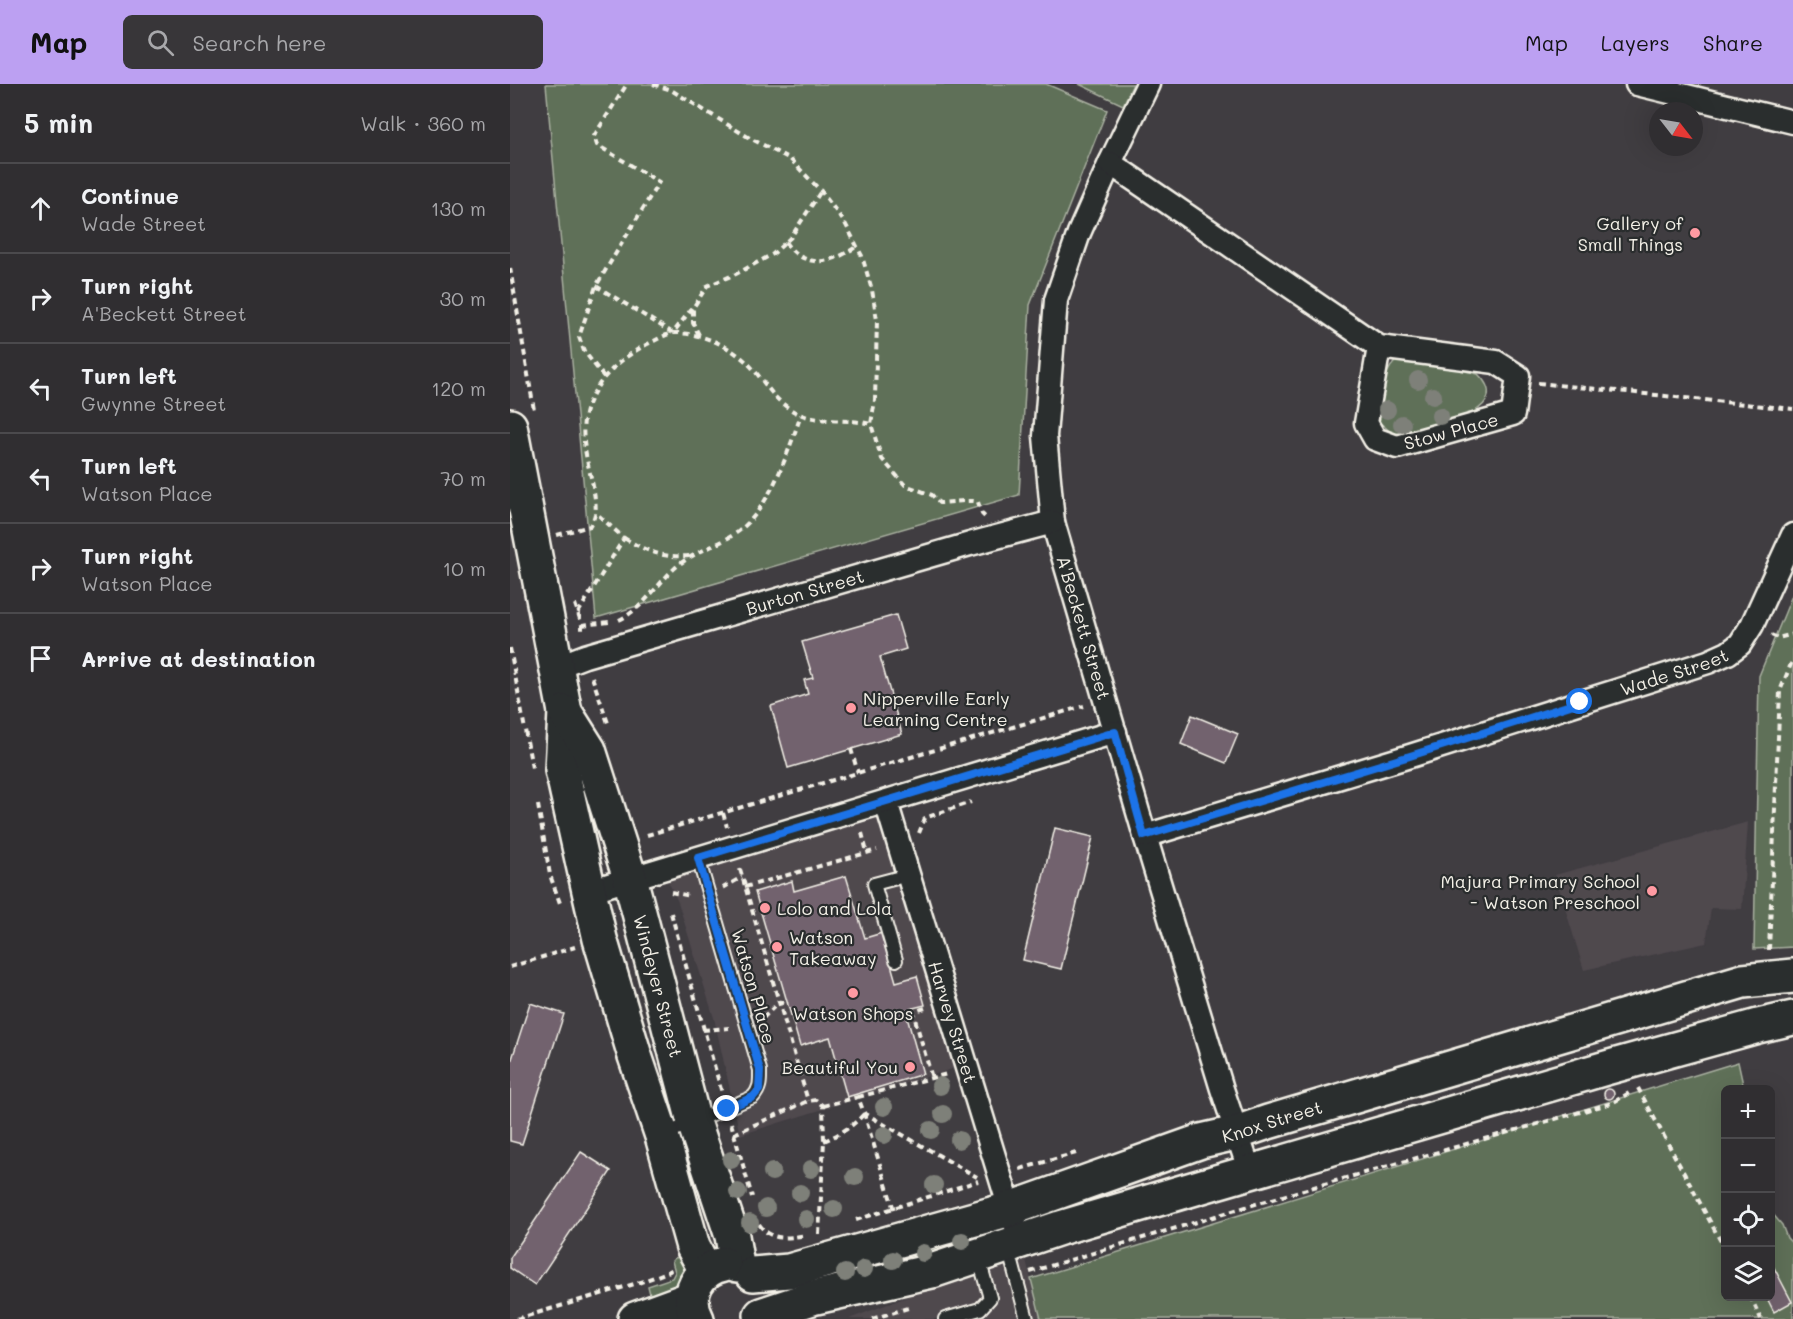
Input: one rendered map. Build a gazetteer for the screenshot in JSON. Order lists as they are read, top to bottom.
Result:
{
  "streets": {
    "street": [
      "Stow Place",
      "Burton Street",
      "A'Beckett Street",
      "Wade Street",
      "Windeyer Street",
      "Harvey Street",
      "Knox Street"
    ],
    "lane": ["Watson Place"]
  },
  "crossings": [
    ["Burton Street", "A'Beckett Street"],
    ["Burton Street", "Windeyer Street"],
    ["A'Beckett Street", "Wade Street"],
    ["A'Beckett Street", "Knox Street"],
    ["Windeyer Street", "Watson Place"],
    ["Windeyer Street", "Knox Street"],
    ["Harvey Street", "Knox Street"]
  ],
  "places": [
    "Gallery of Small Things",
    "Nipperville Early Learning Centre",
    "Majura Primary School - Watson Preschool",
    "Lolo and Lola",
    "Watson Takeaway",
    "Watson Shops",
    "Beautiful You"
  ],
  "north": "bottom right",
  "page": {
    "header": "Map",
    "search": "Search here",
    "nav": ["Map", "Layers", "Share"],
    "heading": ["5 min", "Walk · 360 m"],
    "list": [
      ["Continue", "Wade Street", "130 m"],
      ["Turn right", "A'Beckett Street", "30 m"],
      ["Turn left", "Gwynne Street", "120 m"],
      ["Turn left", "Watson Place", "70 m"],
      ["Turn right", "Watson Place", "10 m"],
      "Arrive at destination"
    ],
    "map_buttons": ["+", "−"]
  }
}
